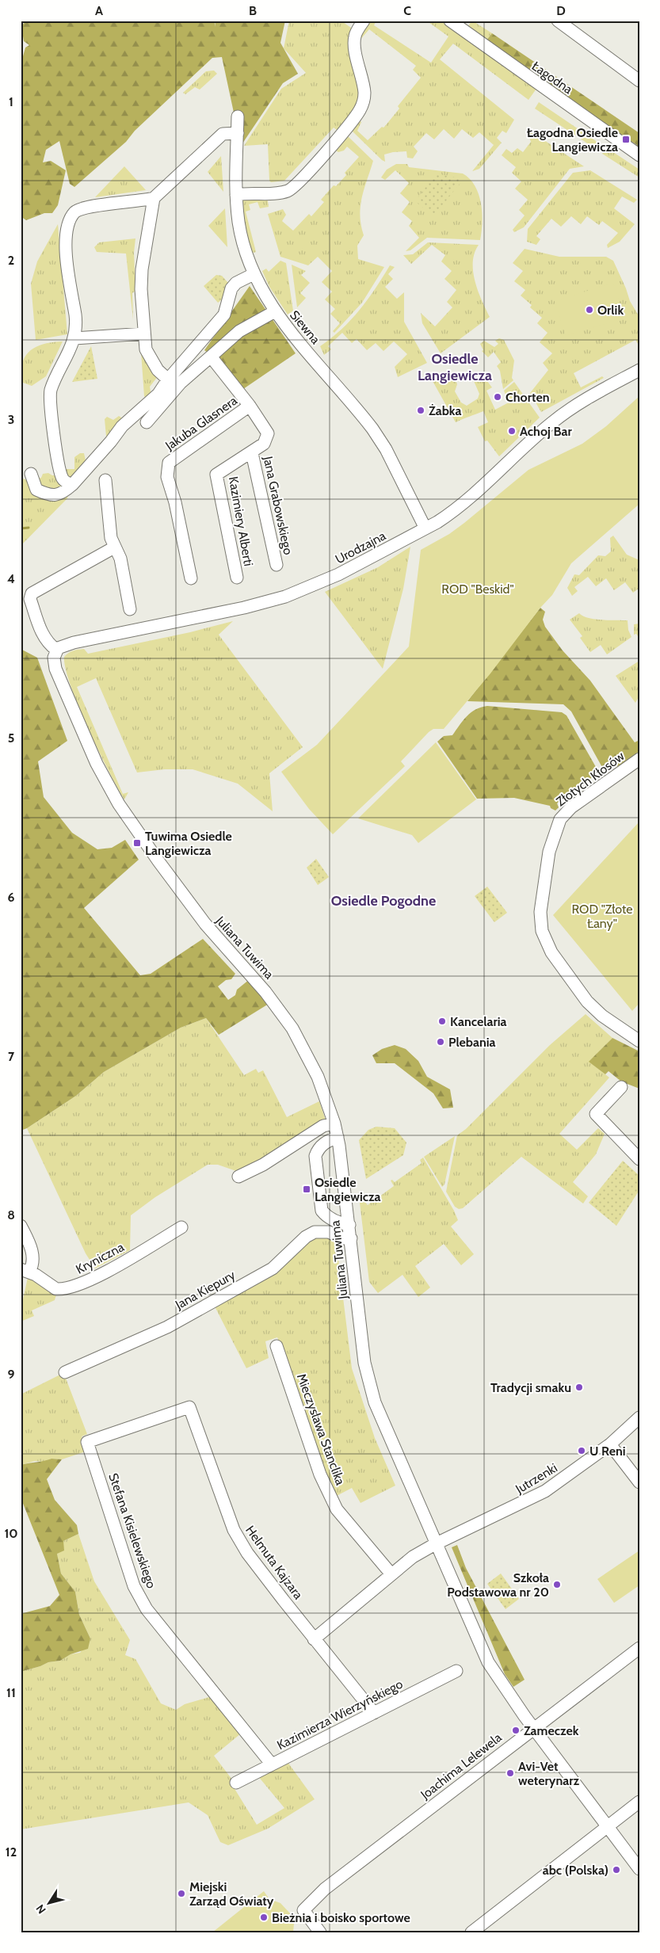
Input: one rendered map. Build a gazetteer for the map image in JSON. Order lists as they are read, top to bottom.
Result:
{
  "streets": {
    "street": [
      "Łagodna",
      "Siewna",
      "Jakuba Glasnera",
      "Jana Grabowskiego",
      "Kazimiery Alberti",
      "Urodzajna",
      "Złotych Kłosów",
      "Juliana Tuwima",
      "Kryniczna",
      "Jana Kiepury",
      "Mieczysława Stanclika",
      "Jutrzenki",
      "Stefana Kisielewskiego",
      "Helmuta Kajzara",
      "Kazimierza Wierzyńskiego",
      "Joachima Lelewela"
    ]
  },
  "crossings": [
    ["Siewna", "Urodzajna"],
    ["Jakuba Glasnera", "Kazimiery Alberti"],
    ["Jana Grabowskiego", "Kazimiery Alberti"],
    ["Urodzajna", "Juliana Tuwima"],
    ["Juliana Tuwima", "Jana Kiepury"],
    ["Juliana Tuwima", "Jutrzenki"],
    ["Juliana Tuwima", "Joachima Lelewela"],
    ["Stefana Kisielewskiego", "Helmuta Kajzara"],
    ["Stefana Kisielewskiego", "Kazimierza Wierzyńskiego"],
    ["Helmuta Kajzara", "Kazimierza Wierzyńskiego"]
  ],
  "districts": ["Osiedle Langiewicza", "Osiedle Pogodne"],
  "parks": ["ROD \"Beskid\"", "ROD \"Złote Łany\""],
  "places": {
    "transit": ["Łagodna Osiedle Langiewicza", "Tuwima Osiedle Langiewicza", "Osiedle Langiewicza"],
    "other": [
      "Orlik",
      "Chorten",
      "Żabka",
      "Achoj Bar",
      "Kancelaria",
      "Plebania",
      "Tradycji smaku",
      "U Reni",
      "Szkoła Podstawowa nr 20",
      "Zameczek",
      "Avi-Vet weterynarz",
      "abc (Polska)",
      "Miejski Zarząd Oświaty",
      "Bieżnia i boisko sportowe"
    ]
  },
  "north": "bottom left",
  "grid": {
    "columns": [
      "A",
      "B",
      "C",
      "D"
    ],
    "rows": [
      "1",
      "2",
      "3",
      "4",
      "5",
      "6",
      "7",
      "8",
      "9",
      "10",
      "11",
      "12"
    ]
  }
}
